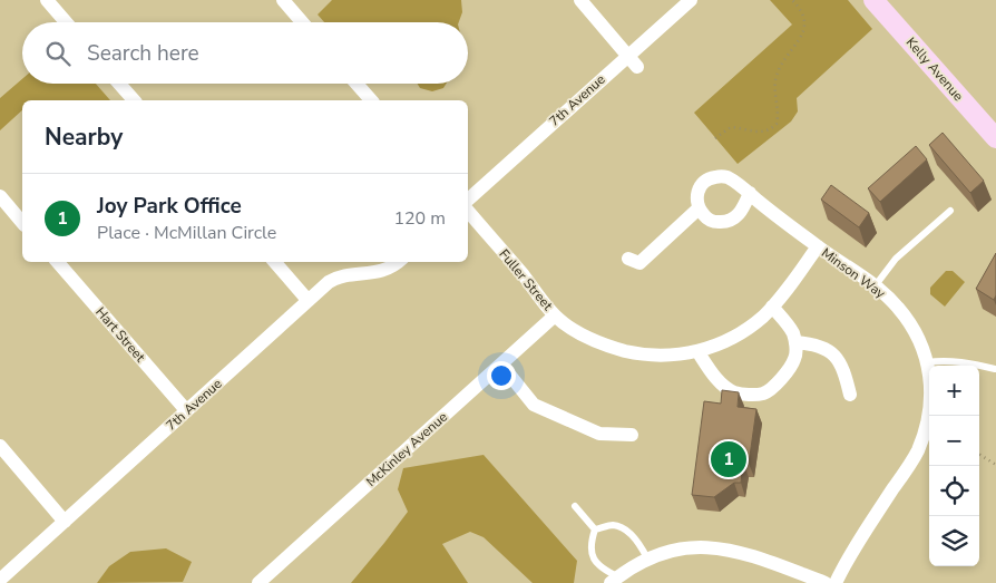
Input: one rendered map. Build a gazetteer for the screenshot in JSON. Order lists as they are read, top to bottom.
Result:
{
  "streets": {
    "main road": ["Kelly Avenue"],
    "street": [
      "7th Avenue",
      "Minson Way",
      "Fuller Street",
      "Hart Street",
      "McKinley Avenue"
    ]
  },
  "crossings": [
    ["7th Avenue", "Hart Street"],
    ["Minson Way", "Fuller Street"],
    ["Fuller Street", "McKinley Avenue"]
  ],
  "page": {
    "search": "Search here",
    "heading": "Nearby",
    "list": [
      {
        "mark": "1",
        "name": "Joy Park Office",
        "note": "Place · McMillan Circle",
        "value": "120 m"
      }
    ],
    "map_buttons": ["+", "−"],
    "pins": "1"
  }
}
